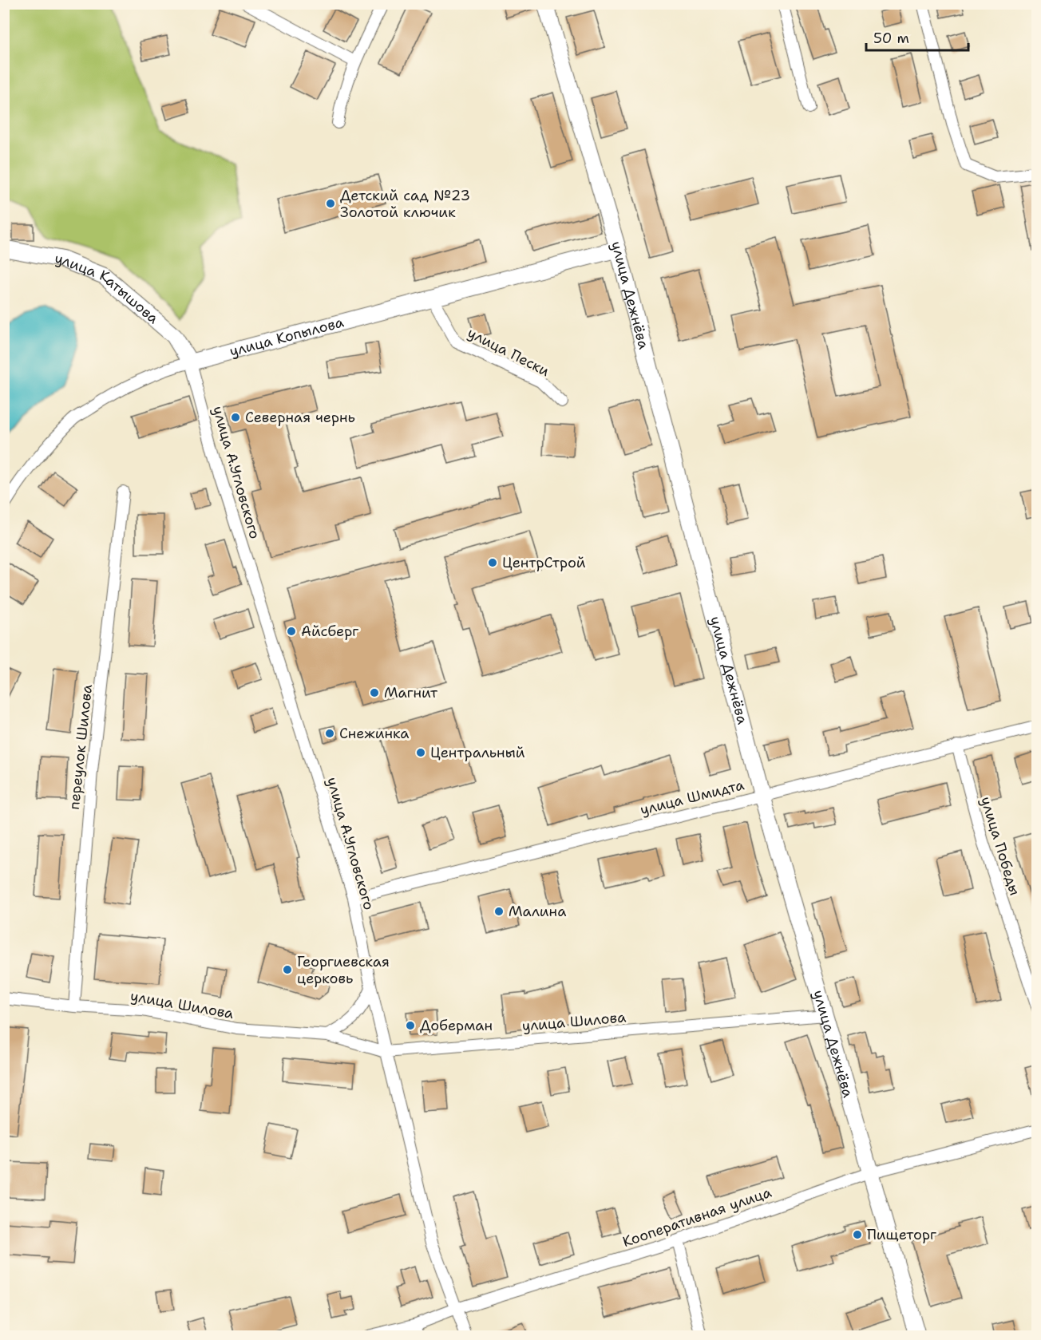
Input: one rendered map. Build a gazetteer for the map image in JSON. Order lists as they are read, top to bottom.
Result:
{
  "streets": {
    "main road": ["улица Катышова", "улица Дежнёва", "улица Копылова"],
    "street": [
      "улица Пески",
      "улица А.Угловского",
      "переулок Шилова",
      "улица Шмидта",
      "улица Победы",
      "улица Шилова",
      "Кооперативная улица"
    ]
  },
  "crossings": [
    ["улица Катышова", "улица Копылова"],
    ["улица Катышова", "улица А.Угловского"],
    ["улица Дежнёва", "улица Копылова"],
    ["улица Дежнёва", "улица Шмидта"],
    ["улица Дежнёва", "улица Шилова"],
    ["улица Дежнёва", "Кооперативная улица"],
    ["улица Копылова", "улица Пески"],
    ["улица Копылова", "улица А.Угловского"],
    ["улица А.Угловского", "улица Шмидта"],
    ["улица А.Угловского", "улица Шилова"],
    ["улица А.Угловского", "Кооперативная улица"],
    ["переулок Шилова", "улица Шилова"],
    ["улица Шмидта", "улица Победы"]
  ],
  "places": [
    "Детский сад №23 Золотой ключик",
    "Северная чернь",
    "ЦентрСтрой",
    "Айсберг",
    "Магнит",
    "Снежинка",
    "Центральный",
    "Малина",
    "Георгиевская церковь",
    "Доберман",
    "Пищеторг"
  ],
  "scale_bar": "50 m"
}
